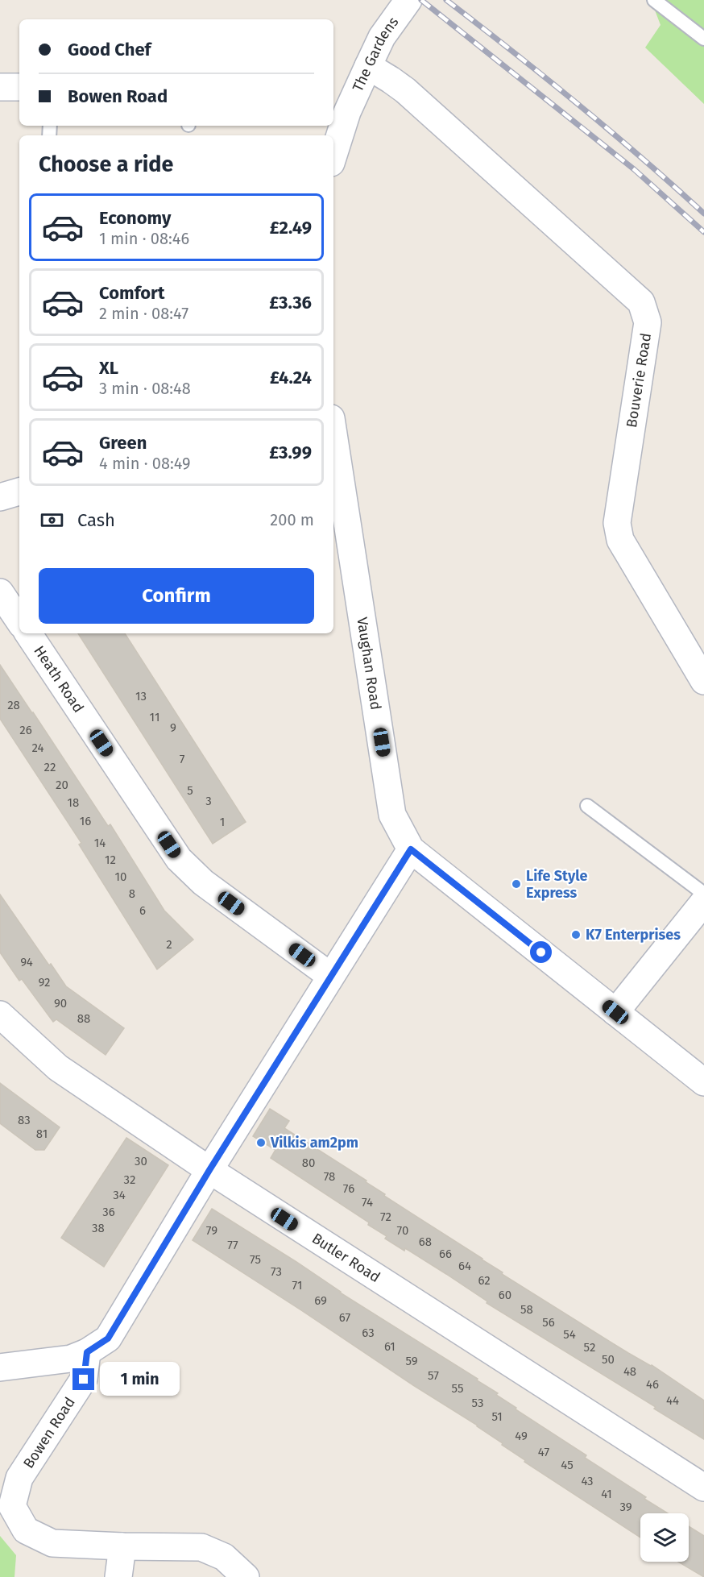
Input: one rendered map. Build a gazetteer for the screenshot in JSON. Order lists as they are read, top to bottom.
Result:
{
  "streets": {
    "street": [
      "The Gardens",
      "Bouverie Road",
      "Vaughan Road",
      "Heath Road",
      "Butler Road",
      "Bowen Road"
    ]
  },
  "crossings": [
    ["The Gardens", "Bouverie Road"]
  ],
  "places": ["Life Style Express", "K7 Enterprises", "Vilkis am2pm"],
  "house_numbers": [
    "13",
    "28",
    "11",
    "9",
    "26",
    "24",
    "7",
    "22",
    "20",
    "5",
    "3",
    "18",
    "16",
    "1",
    "14",
    "12",
    "10",
    "8",
    "6",
    "2",
    "94",
    "92",
    "90",
    "88",
    "83",
    "81",
    "30",
    "80",
    "78",
    "32",
    "76",
    "34",
    "74",
    "36",
    "72",
    "38",
    "79",
    "70",
    "68",
    "77",
    "66",
    "75",
    "64",
    "73",
    "62",
    "71",
    "60",
    "69",
    "58",
    "67",
    "56",
    "63",
    "54",
    "61",
    "52",
    "50",
    "59",
    "48",
    "57",
    "46",
    "55",
    "44",
    "53",
    "51",
    "49",
    "47",
    "45",
    "43",
    "41",
    "39"
  ],
  "page": {
    "banner": ["Good Chef", "Bowen Road"],
    "heading": "Choose a ride",
    "list": [
      {
        "name": "Economy",
        "note": "1 min · 08:46",
        "value": "£2.49"
      },
      {
        "name": "Comfort",
        "note": "2 min · 08:47",
        "value": "£3.36"
      },
      {
        "name": "XL",
        "note": "3 min · 08:48",
        "value": "£4.24"
      },
      {
        "name": "Green",
        "note": "4 min · 08:49",
        "value": "£3.99"
      }
    ],
    "pay": ["Cash", "200 m"],
    "buttons": "Confirm",
    "bubble": "1 min"
  }
}
